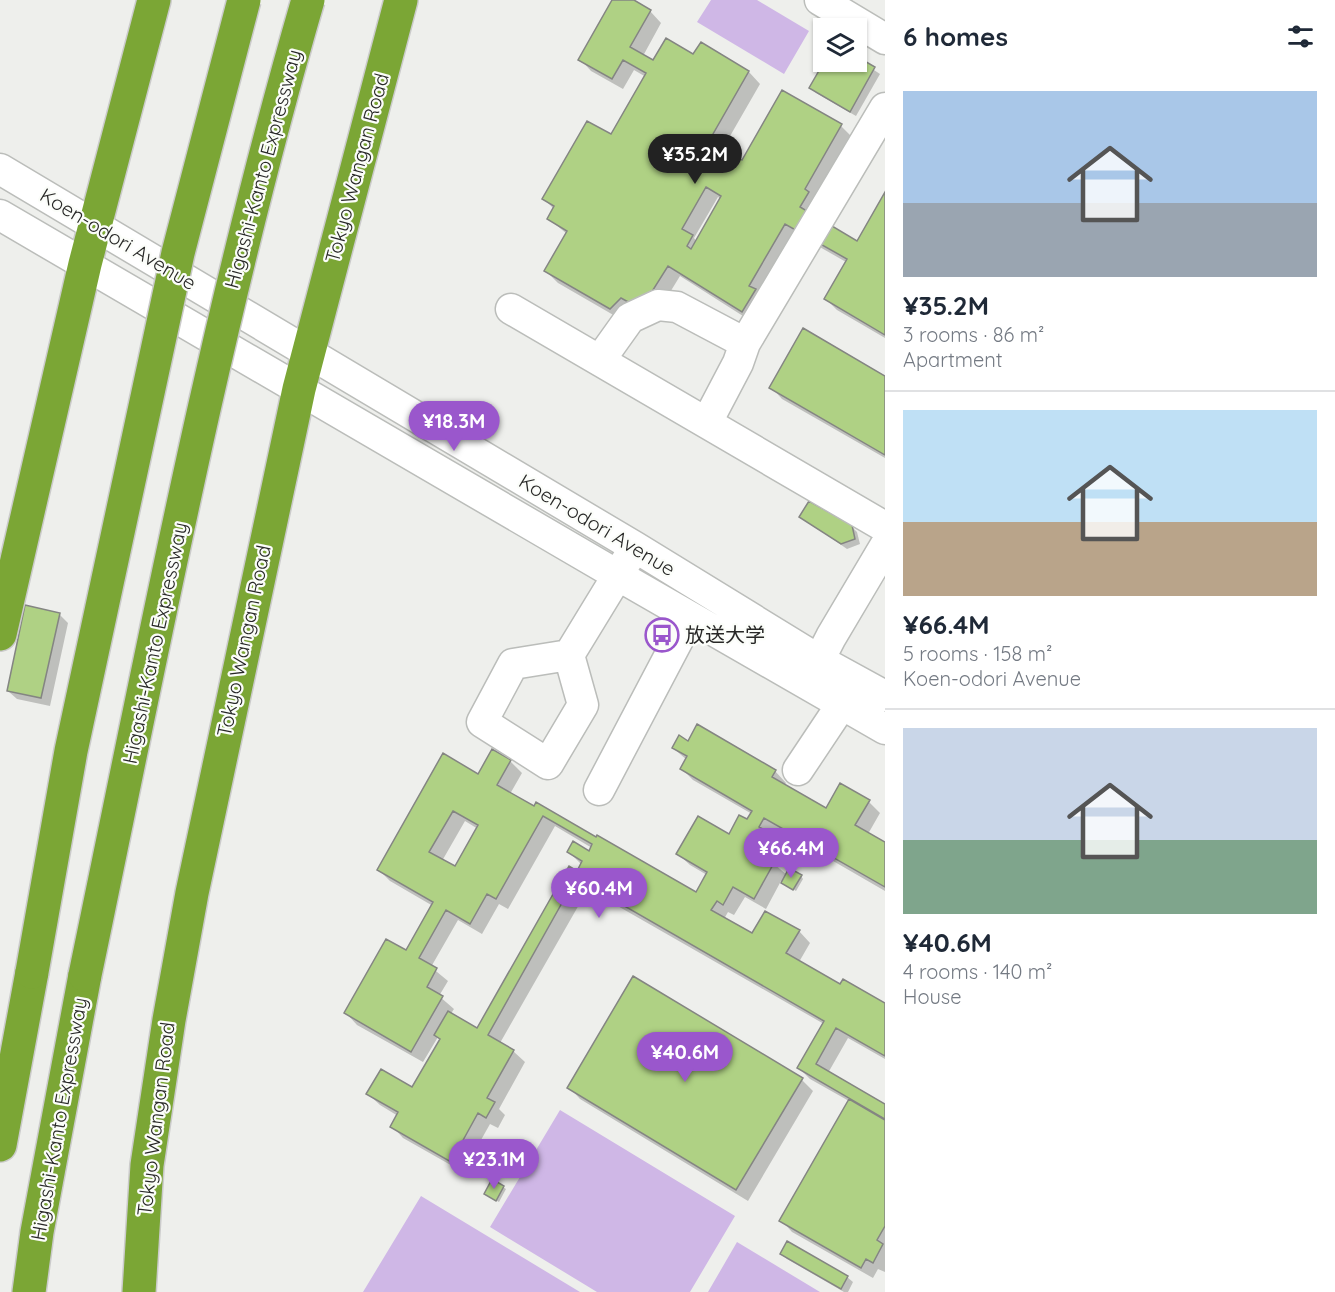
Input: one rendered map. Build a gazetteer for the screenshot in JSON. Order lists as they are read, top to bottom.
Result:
{
  "streets": {
    "highway": ["Tokyo Wangan Road", "Higashi-Kanto Expressway"],
    "street": ["Koen-odori Avenue"]
  },
  "crossings": [
    ["Tokyo Wangan Road", "Koen-odori Avenue"]
  ],
  "places": {
    "bus stop": ["放送大学"]
  },
  "page": {
    "heading": "6 homes",
    "list": [
      {
        "name": "¥35.2M",
        "note": "3 rooms · 86 m² · Apartment"
      },
      {
        "name": "¥66.4M",
        "note": "5 rooms · 158 m² · Koen-odori Avenue"
      },
      {
        "name": "¥40.6M",
        "note": "4 rooms · 140 m² · House"
      }
    ],
    "price": [
      "¥35.2M",
      "¥18.3M",
      "¥66.4M",
      "¥60.4M",
      "¥40.6M",
      "¥23.1M"
    ]
  }
}
